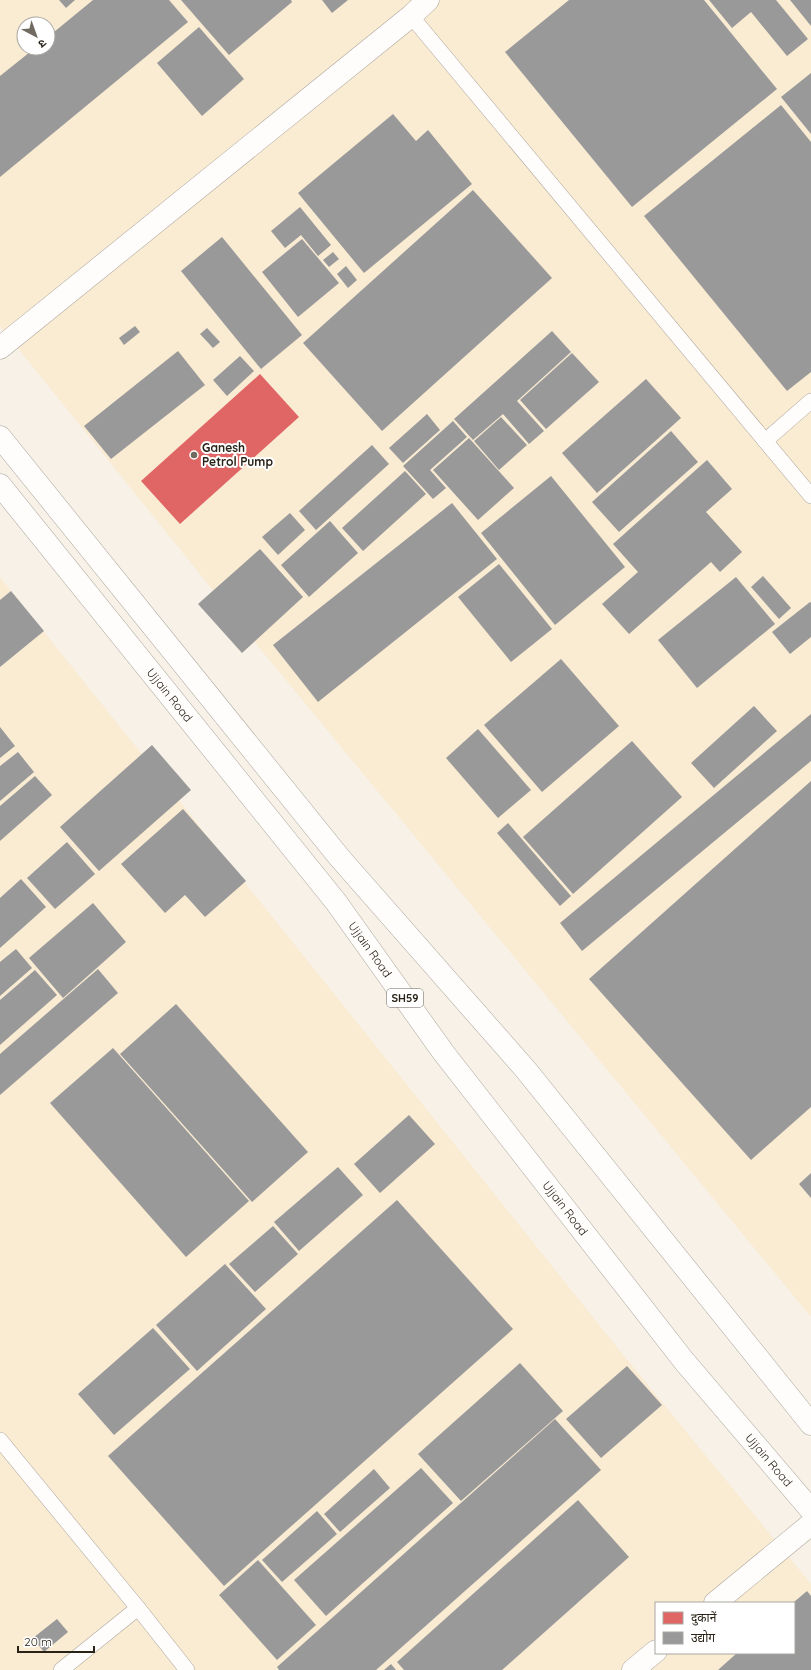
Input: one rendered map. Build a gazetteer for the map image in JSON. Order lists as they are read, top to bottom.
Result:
{
  "streets": {
    "main road": ["Ujjain Road", "SH59"]
  },
  "places": ["Ganesh Petrol Pump"],
  "legend": ["दुकानें", "उद्योग"],
  "scale_bar": "20 m",
  "north": "bottom right"
}
